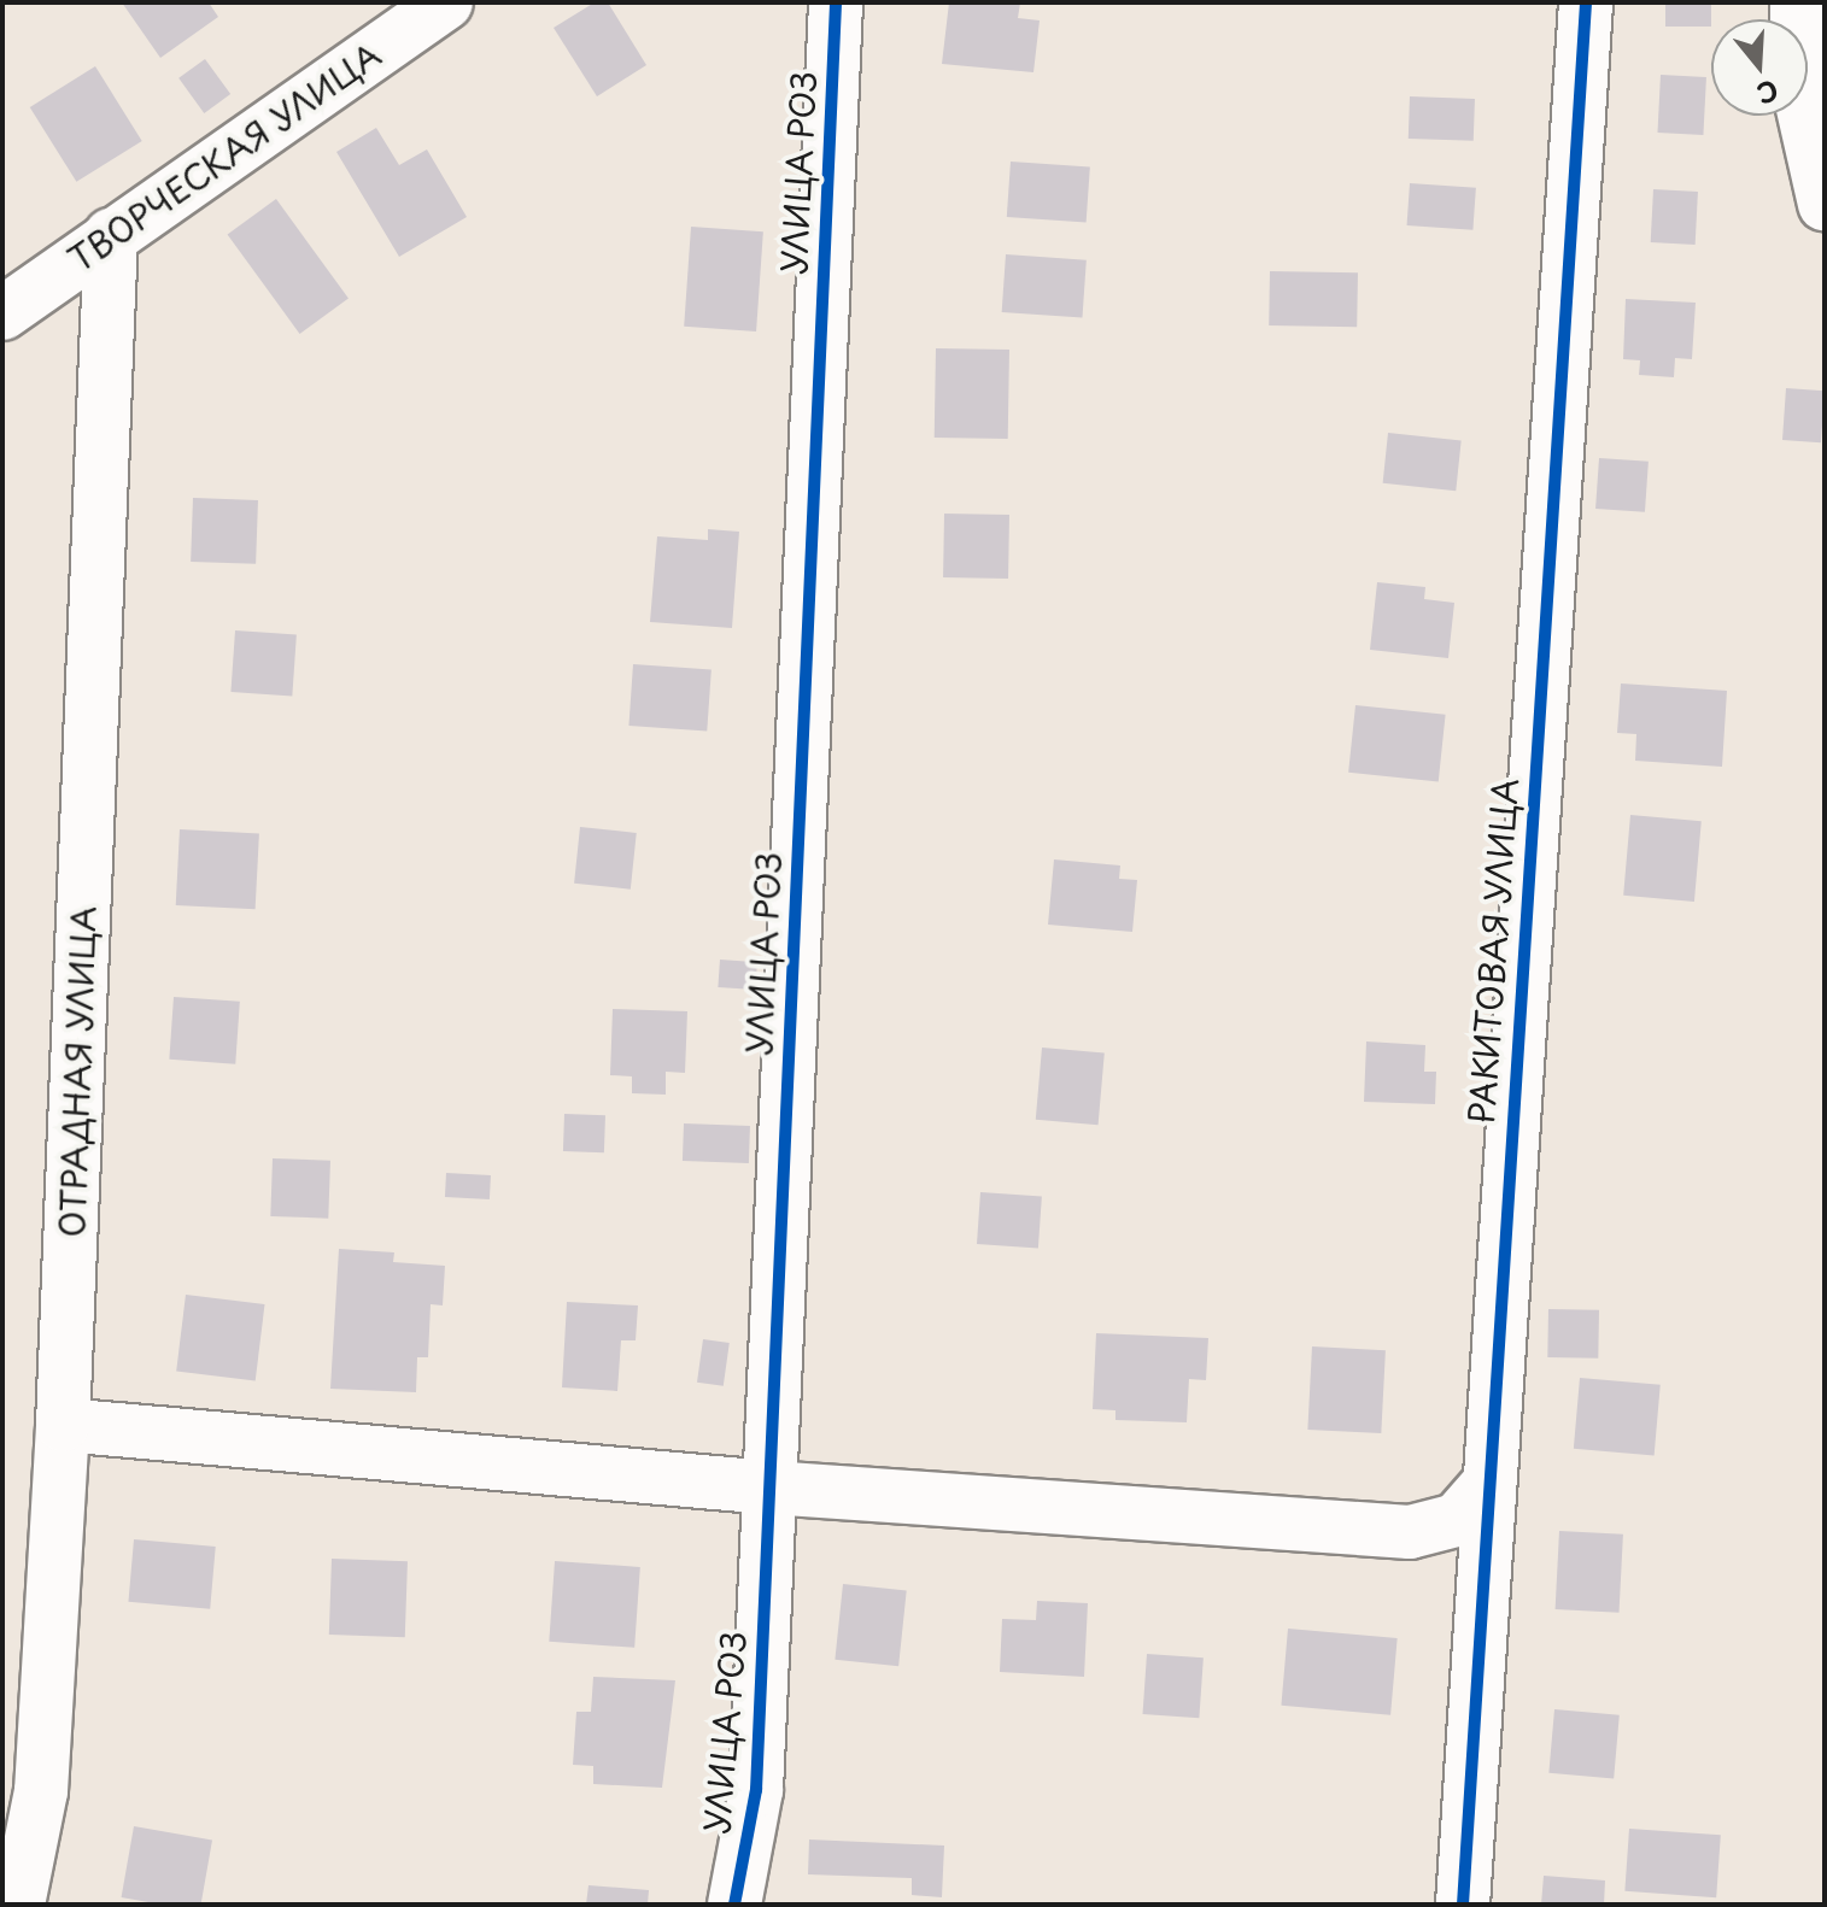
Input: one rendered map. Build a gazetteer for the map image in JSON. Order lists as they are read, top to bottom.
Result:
{
  "streets": {
    "street": [
      "ТВОРЧЕСКАЯ УЛИЦА",
      "УЛИЦА РОЗ",
      "РАКИТОВАЯ УЛИЦА",
      "ОТРАДНАЯ УЛИЦА"
    ]
  },
  "crossings": [
    ["ТВОРЧЕСКАЯ УЛИЦА", "ОТРАДНАЯ УЛИЦА"]
  ],
  "north": "bottom"
}
